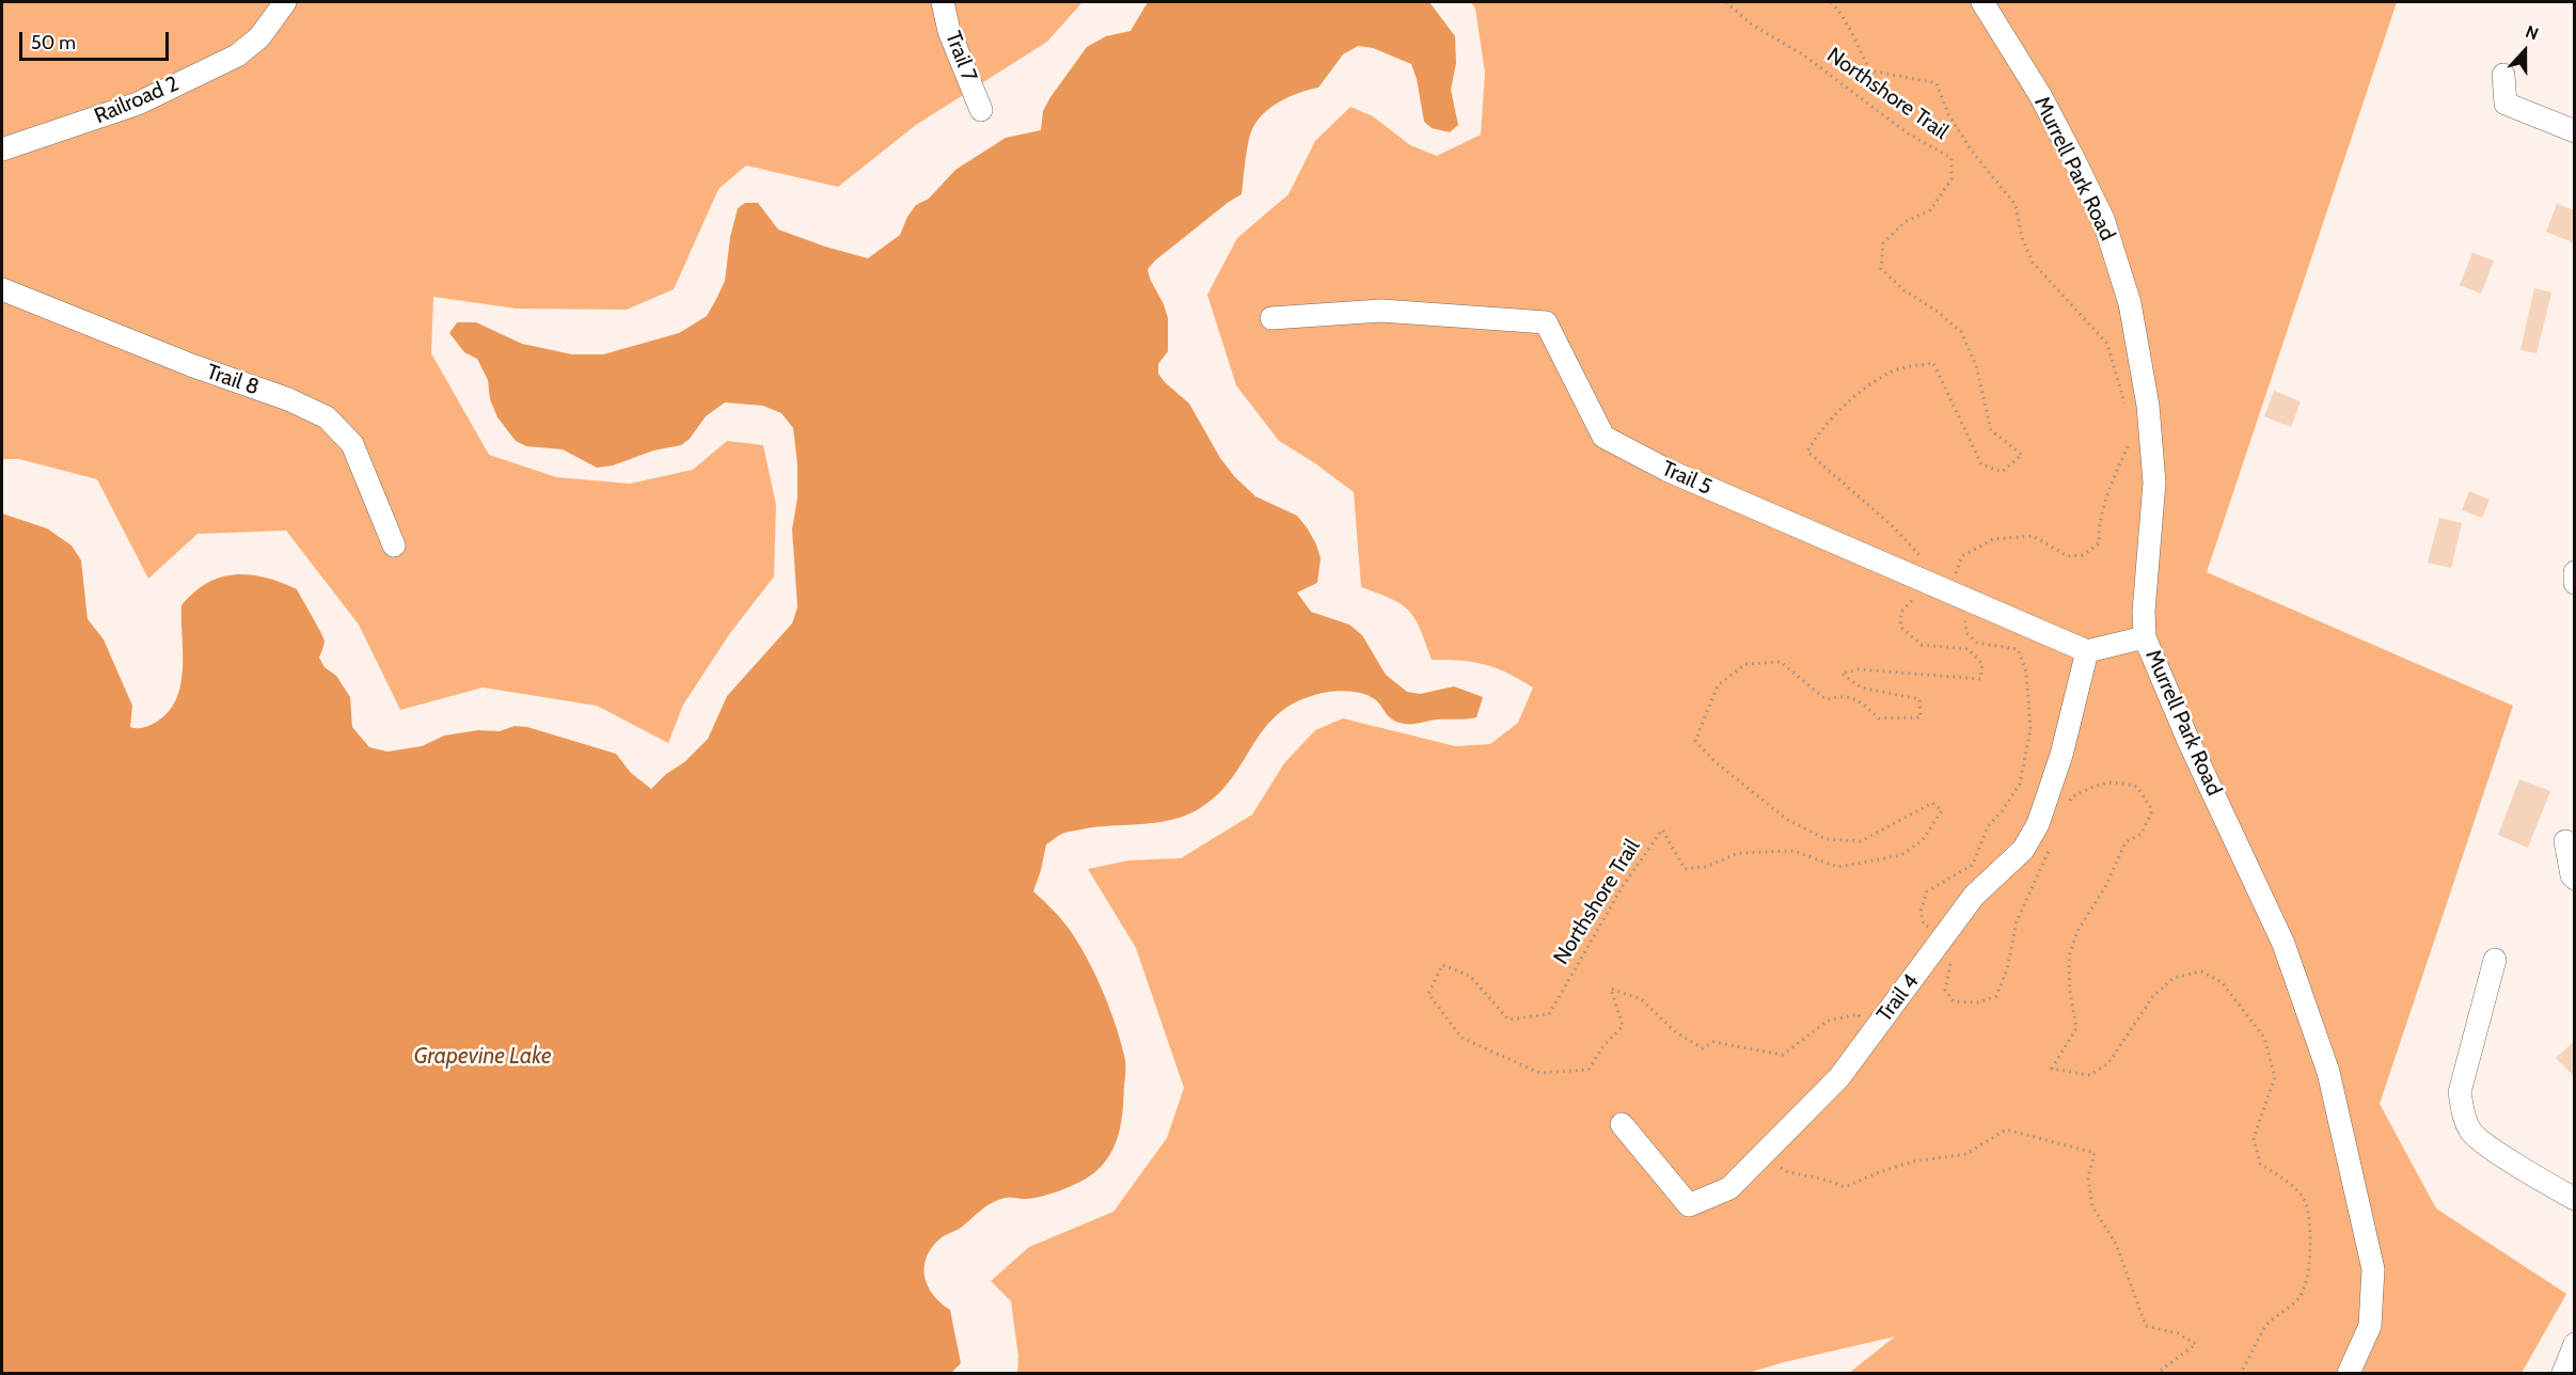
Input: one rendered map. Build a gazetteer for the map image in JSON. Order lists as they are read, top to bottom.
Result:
{
  "streets": {
    "street": [
      "Trail 7",
      "Railroad 2",
      "Murrell Park Road",
      "Trail 8",
      "Trail 5",
      "Trail 4"
    ],
    "path": ["Northshore Trail"]
  },
  "crossings": [
    ["Northshore Trail", "Trail 5"],
    ["Northshore Trail", "Trail 4"],
    ["Trail 5", "Trail 4"]
  ],
  "water": ["Grapevine Lake"],
  "scale_bar": "50 m",
  "north": "top"
}
